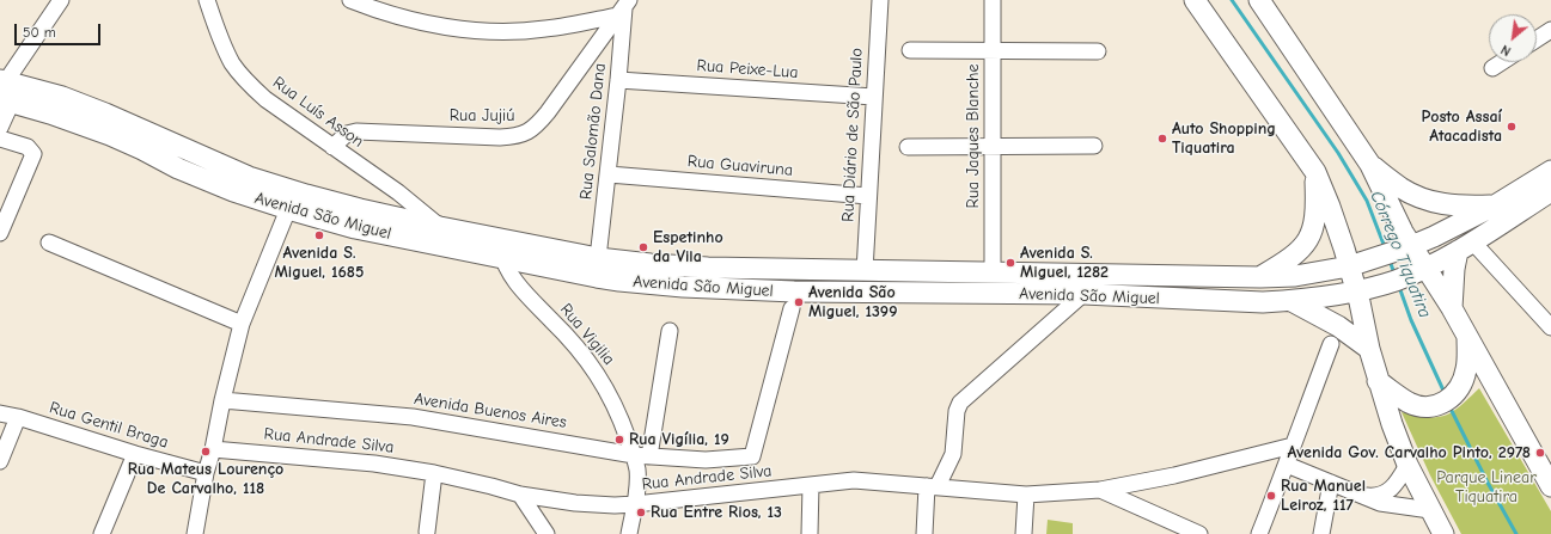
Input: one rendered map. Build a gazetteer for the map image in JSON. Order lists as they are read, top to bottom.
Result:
{
  "streets": {
    "main road": ["Avenida São Miguel"],
    "street": [
      "Rua Peixe-Lua",
      "Rua Luís Asson",
      "Rua Jujiú",
      "Rua Salomão Dana",
      "Rua Diário de São Paulo",
      "Rua Jaques Blanche",
      "Rua Guaviruna",
      "Rua Vigilia",
      "Avenida Buenos Aires",
      "Rua Gentil Braga",
      "Rua Andrade Silva"
    ]
  },
  "crossings": [
    ["Rua Peixe-Lua", "Rua Salomão Dana"],
    ["Rua Peixe-Lua", "Rua Diário de São Paulo"],
    ["Rua Luís Asson", "Rua Jujiú"],
    ["Rua Luís Asson", "Avenida São Miguel"],
    ["Rua Jujiú", "Rua Salomão Dana"],
    ["Rua Salomão Dana", "Rua Guaviruna"],
    ["Rua Salomão Dana", "Avenida São Miguel"],
    ["Rua Diário de São Paulo", "Rua Guaviruna"],
    ["Rua Diário de São Paulo", "Avenida São Miguel"],
    ["Rua Jaques Blanche", "Avenida São Miguel"],
    ["Avenida São Miguel", "Rua Vigilia"],
    ["Rua Vigilia", "Avenida Buenos Aires"],
    ["Rua Vigilia", "Rua Andrade Silva"]
  ],
  "water": ["Córrego Tiquatira"],
  "parks": ["Parque Linear Tiquatira"],
  "places": [
    "Posto Assaí Atacadista",
    "Auto Shopping Tiquatira",
    "Avenida S. Miguel, 1685",
    "Espetinho da Vila",
    "Avenida S. Miguel, 1282",
    "Avenida São Miguel, 1399",
    "Rua Vigília, 19",
    "Rua Mateus Lourenço De Carvalho, 118",
    "Avenida Gov. Carvalho Pinto, 2978",
    "Rua Manuel Leiroz, 117",
    "Rua Entre Rios, 13"
  ],
  "scale_bar": "50 m",
  "north": "bottom left"
}
